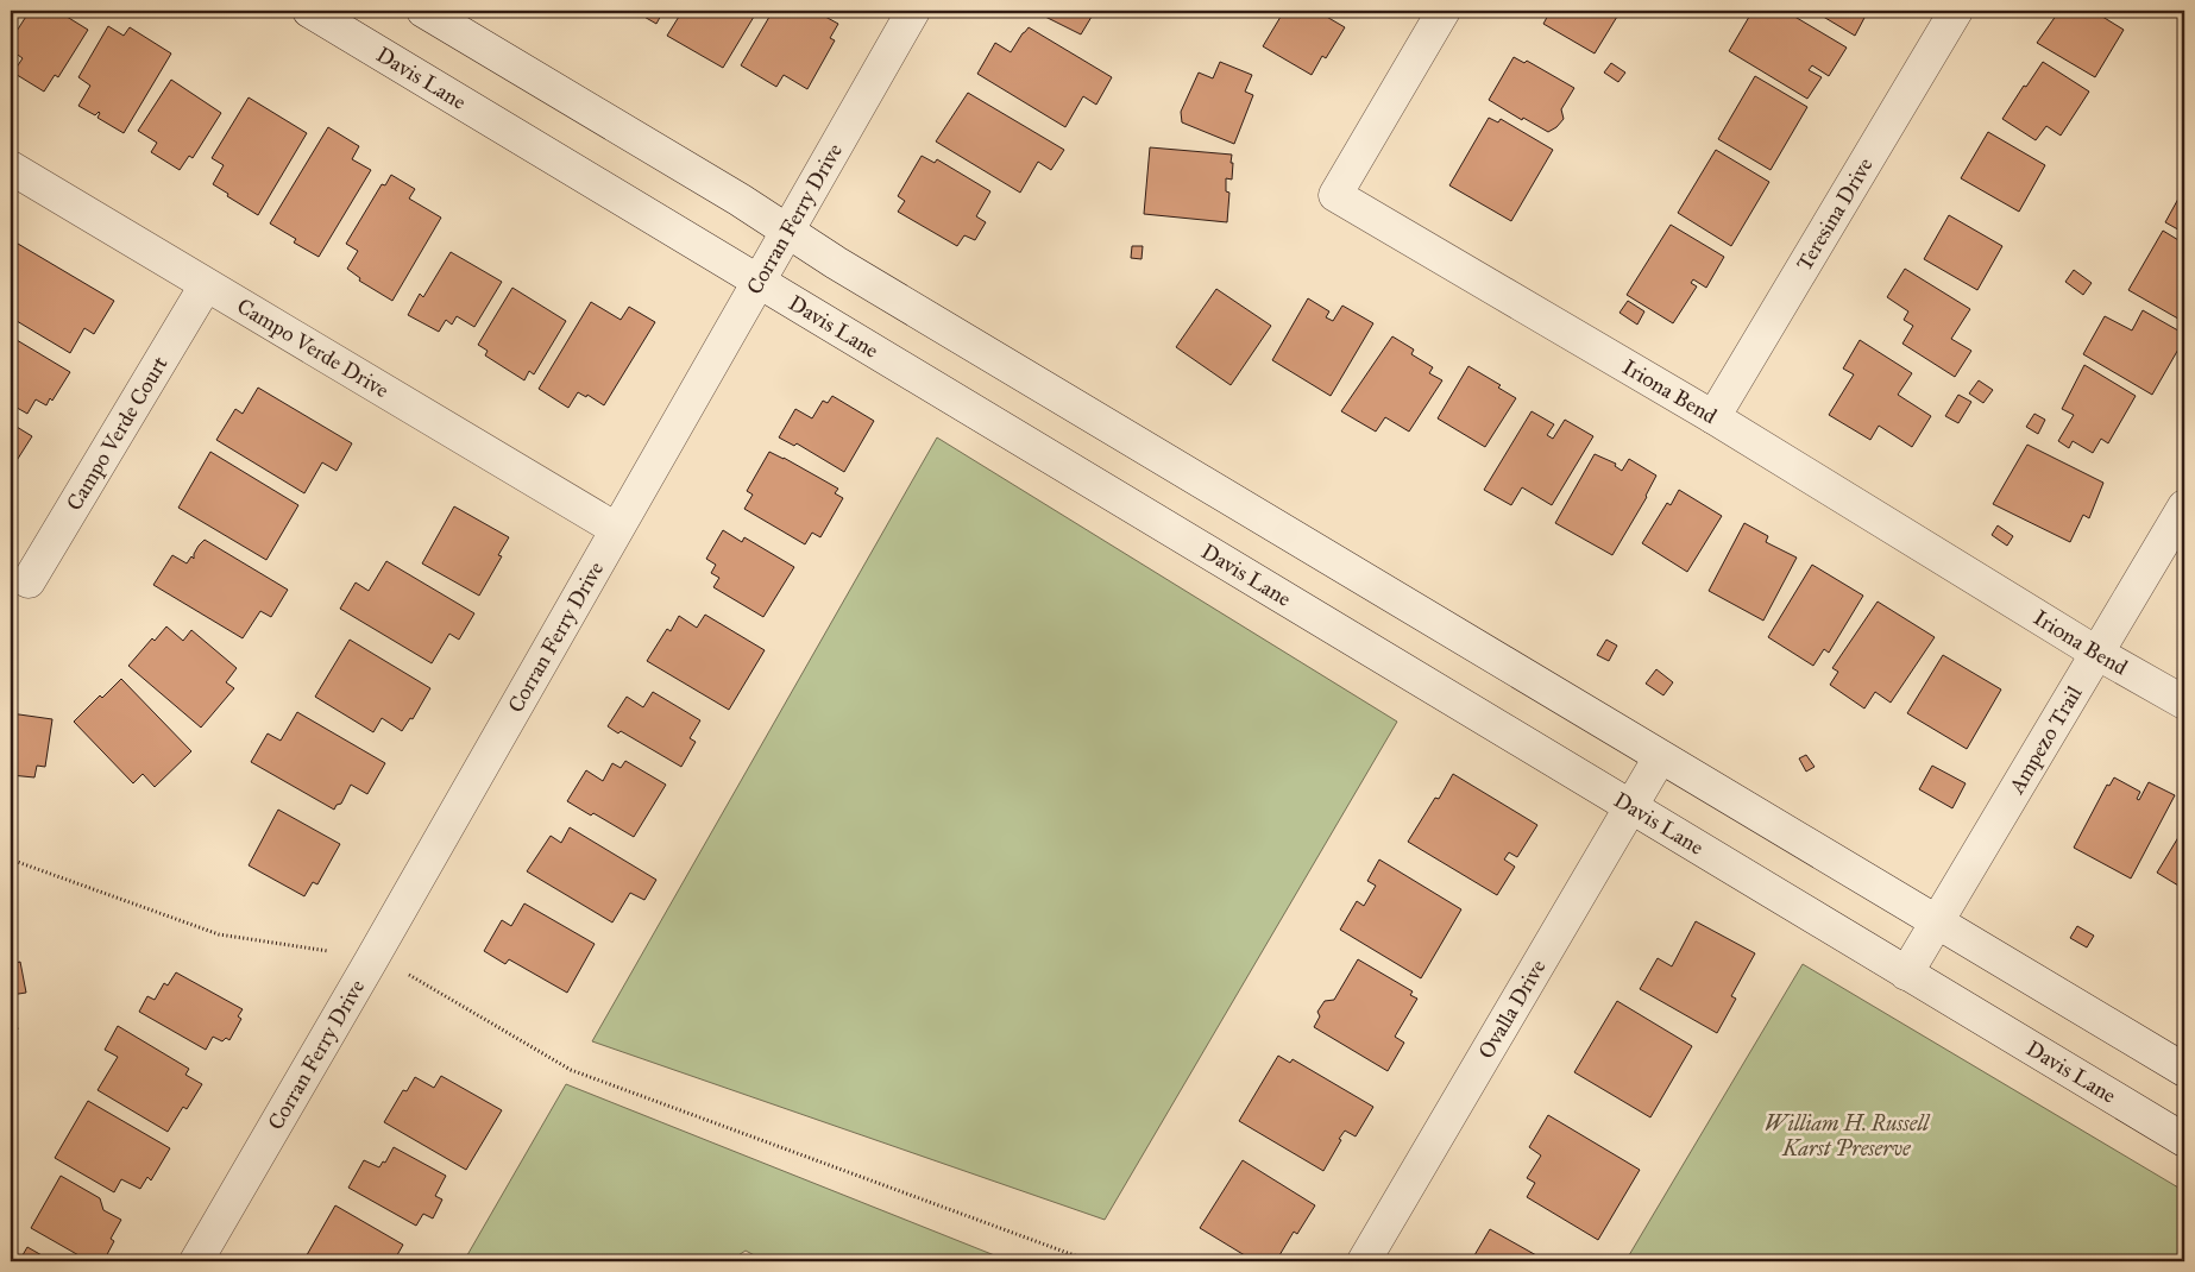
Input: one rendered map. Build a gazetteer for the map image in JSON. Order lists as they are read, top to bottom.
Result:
{
  "streets": {
    "street": [
      "Davis Lane",
      "Teresina Drive",
      "Corran Ferry Drive",
      "Campo Verde Drive",
      "Iriona Bend",
      "Campo Verde Court",
      "Ampezo Trail",
      "Ovalla Drive"
    ]
  },
  "crossings": [
    ["Davis Lane", "Corran Ferry Drive"],
    ["Davis Lane", "Ampezo Trail"],
    ["Davis Lane", "Ovalla Drive"],
    ["Teresina Drive", "Iriona Bend"],
    ["Corran Ferry Drive", "Campo Verde Drive"],
    ["Campo Verde Drive", "Campo Verde Court"],
    ["Iriona Bend", "Ampezo Trail"]
  ],
  "parks": ["William H. Russell Karst Preserve"]
}
